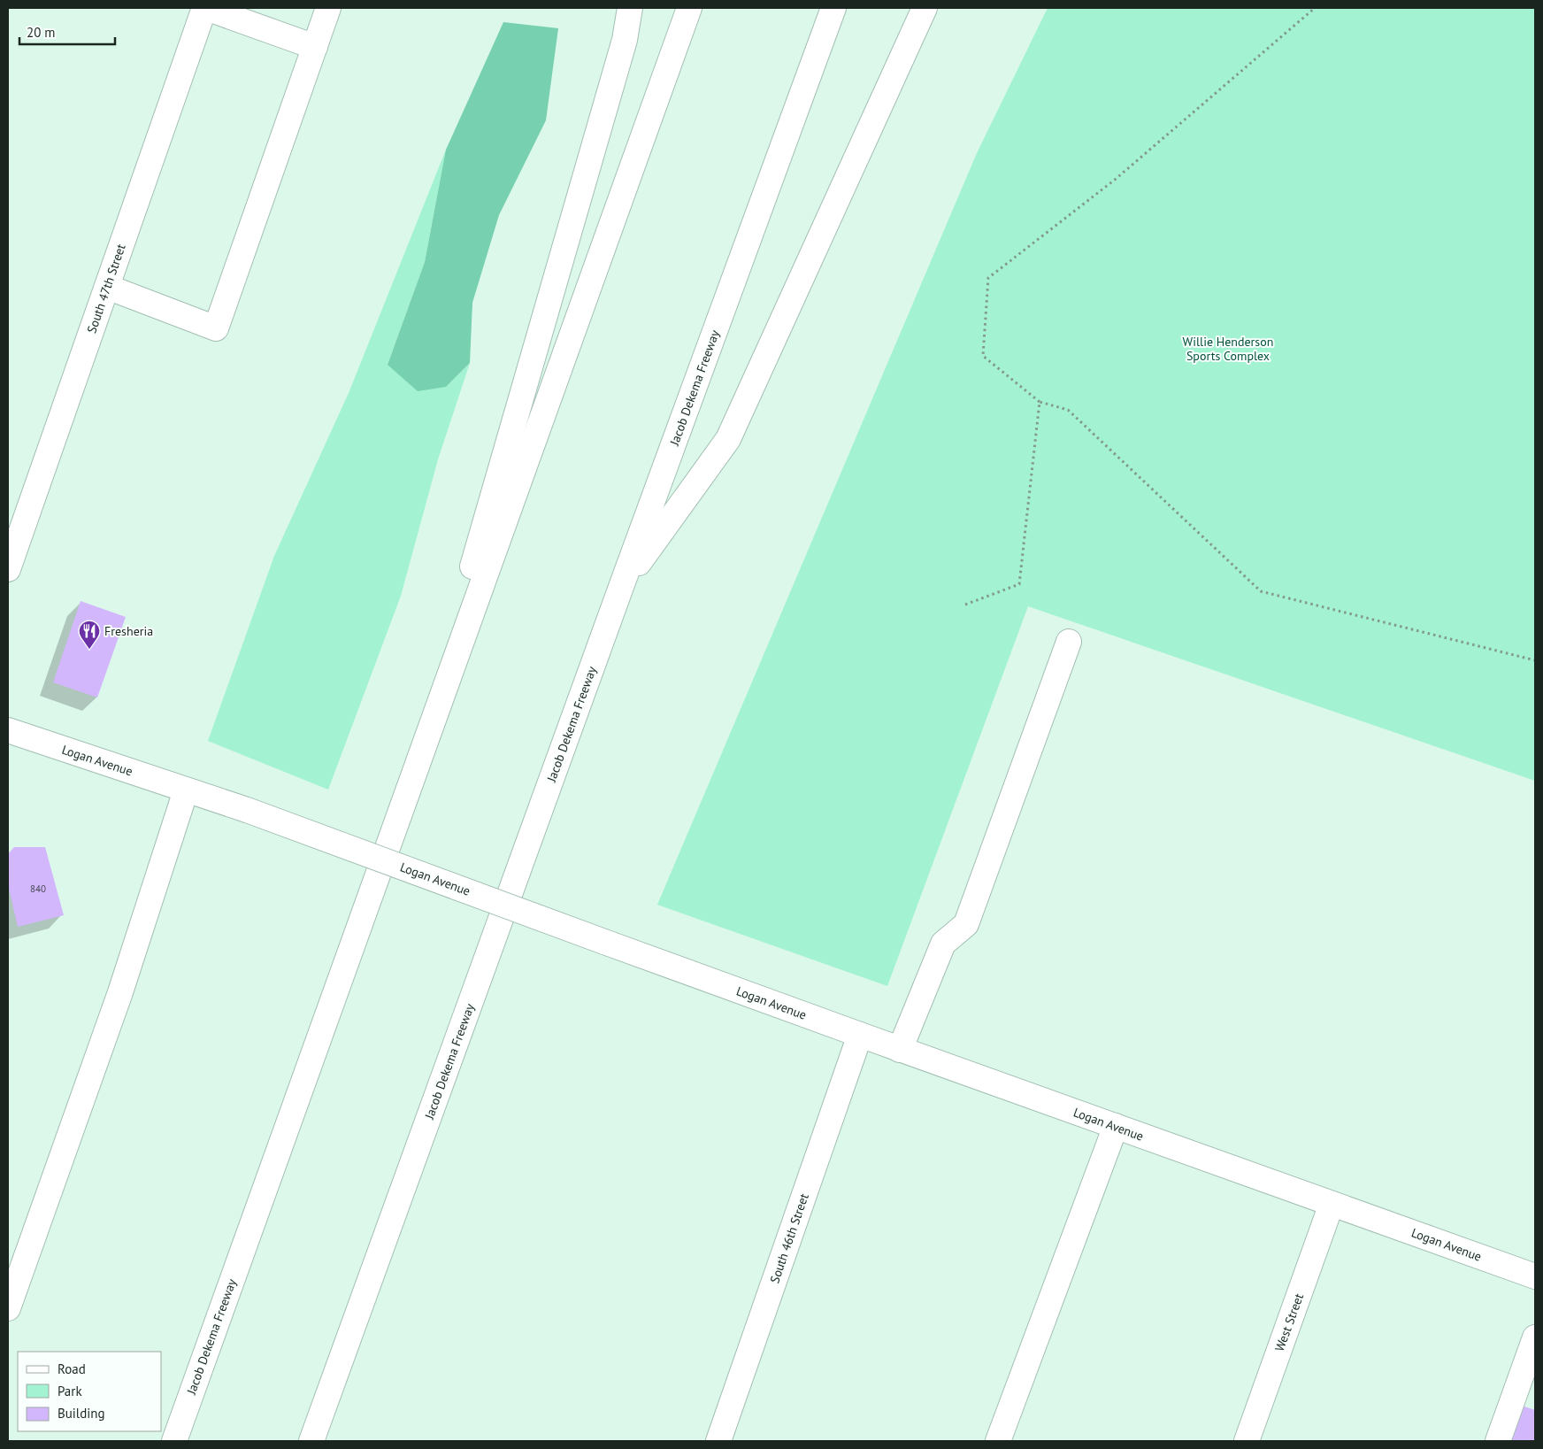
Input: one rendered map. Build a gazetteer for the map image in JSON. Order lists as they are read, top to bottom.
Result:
{
  "streets": {
    "main road": [
      "South 47th Street",
      "Jacob Dekema Freeway",
      "Logan Avenue",
      "South 46th Street",
      "West Street"
    ]
  },
  "crossings": [
    ["Logan Avenue", "South 46th Street"],
    ["Logan Avenue", "West Street"]
  ],
  "parks": ["Willie Henderson Sports Complex"],
  "places": {
    "restaurant": ["Fresheria"]
  },
  "house_numbers": ["840"],
  "legend": ["Road", "Park", "Building"],
  "scale_bar": "20 m"
}
